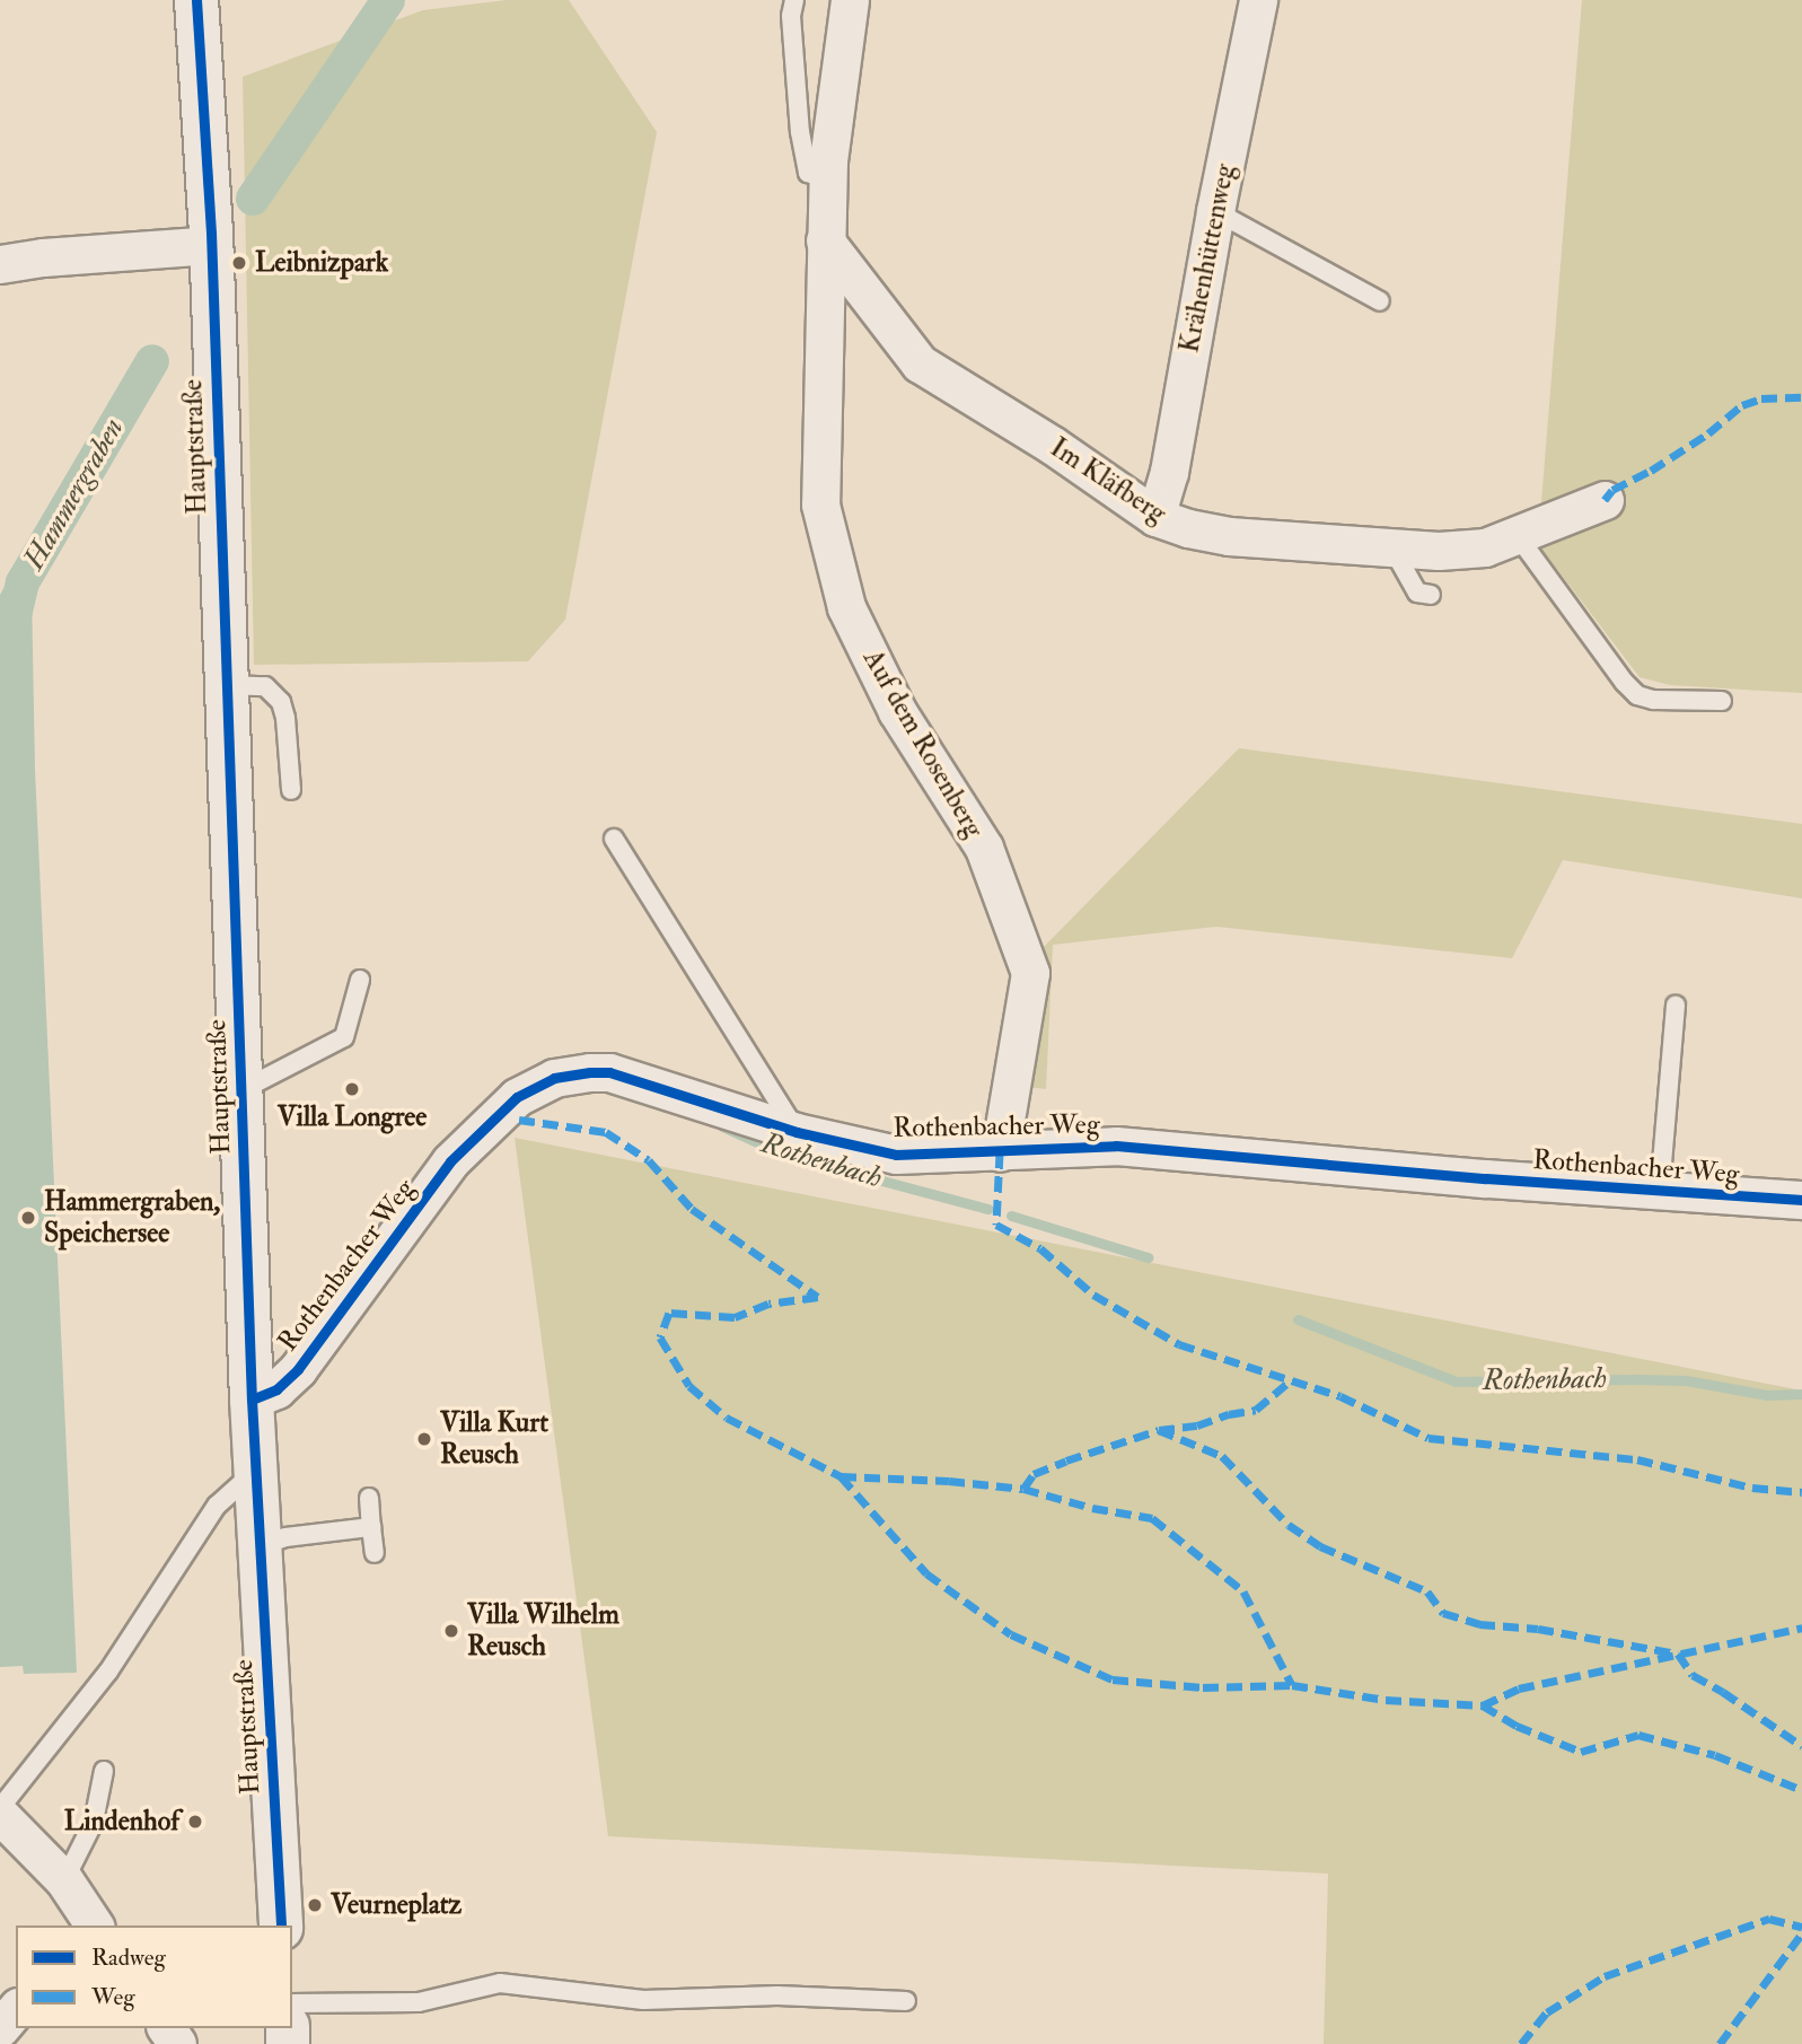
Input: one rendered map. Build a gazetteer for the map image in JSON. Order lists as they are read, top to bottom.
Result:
{
  "streets": {
    "main road": ["Hauptstraße"],
    "street": [
      "Krähenhüttenweg",
      "Im Kläfberg",
      "Auf dem Rosenberg",
      "Rothenbacher Weg"
    ]
  },
  "crossings": [
    ["Krähenhüttenweg", "Im Kläfberg"],
    ["Hauptstraße", "Rothenbacher Weg"],
    ["Im Kläfberg", "Auf dem Rosenberg"],
    ["Auf dem Rosenberg", "Rothenbacher Weg"]
  ],
  "water": ["Hammergraben", "Rothenbach"],
  "places": [
    "Leibnizpark",
    "Villa Longree",
    "Hammergraben, Speichersee",
    "Villa Kurt Reusch",
    "Villa Wilhelm Reusch",
    "Lindenhof",
    "Veurneplatz"
  ],
  "legend": ["Radweg", "Weg"]
}
